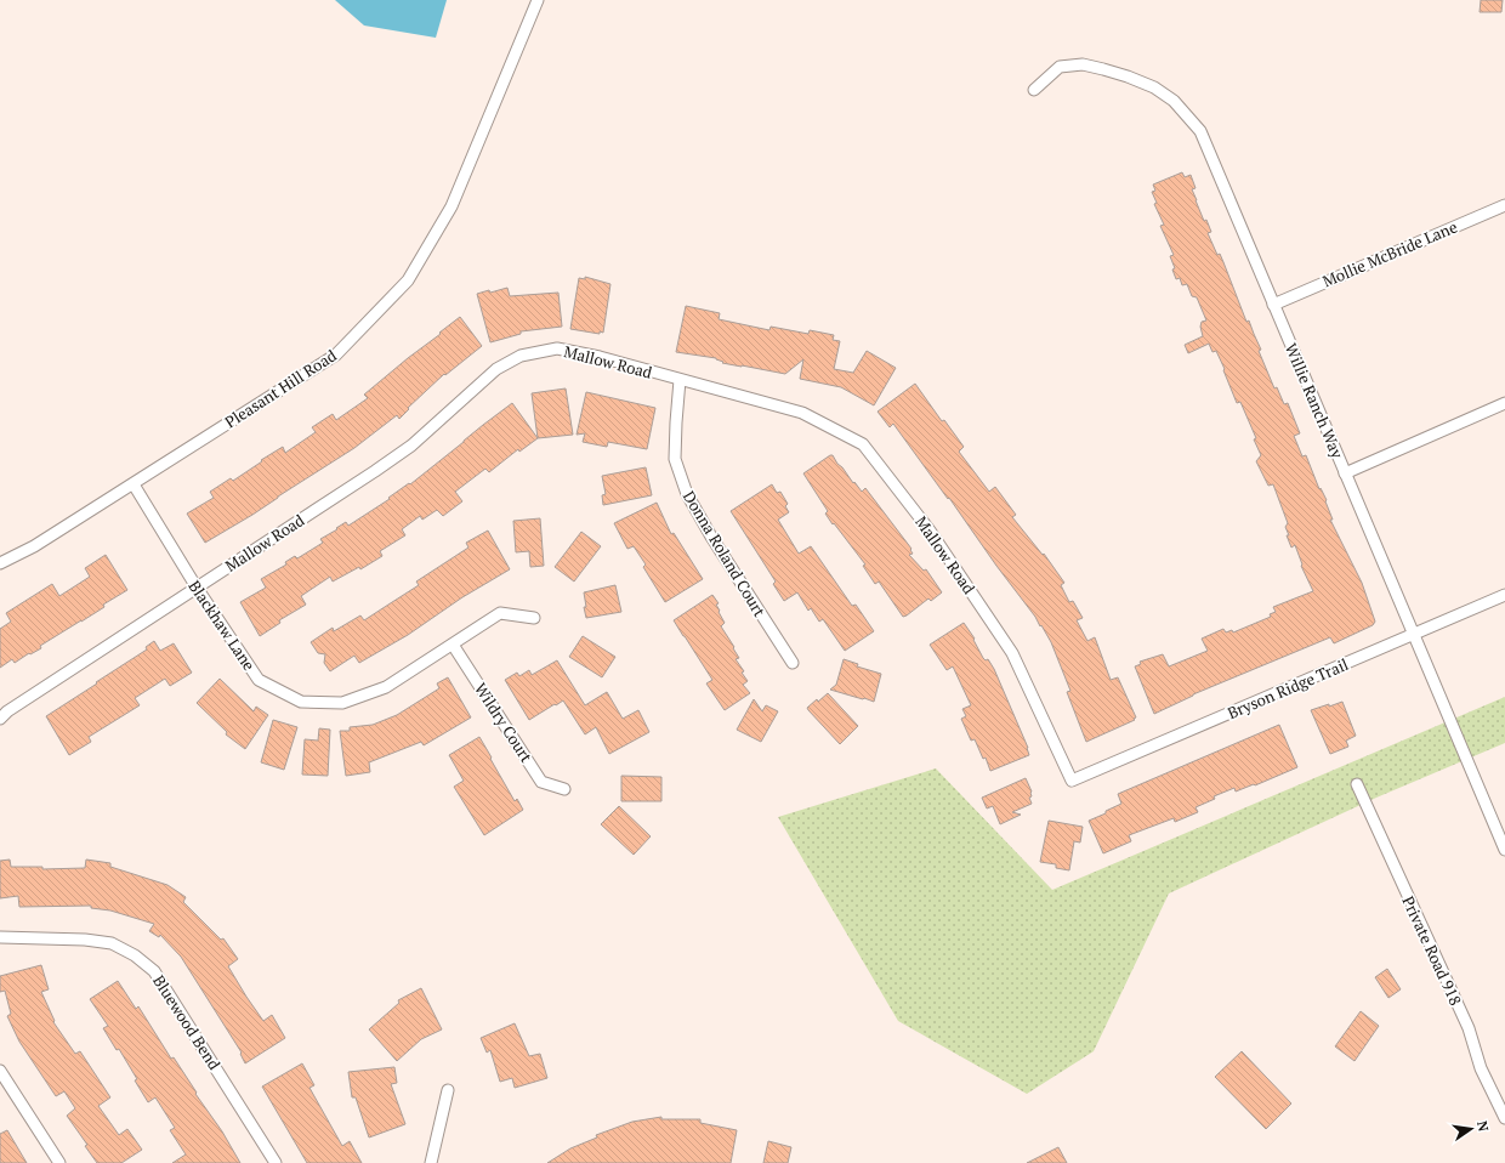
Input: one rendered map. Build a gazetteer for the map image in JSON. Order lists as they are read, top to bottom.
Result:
{
  "streets": {
    "street": [
      "Mollie McBride Lane",
      "Mallow Road",
      "Pleasant Hill Road",
      "Willie Ranch Way",
      "Donna Roland Court",
      "Blackhaw Lane",
      "Bryson Ridge Trail",
      "Wildry Court",
      "Private Road 918",
      "Bluewood Bend"
    ]
  },
  "crossings": [
    ["Mollie McBride Lane", "Willie Ranch Way"],
    ["Mallow Road", "Donna Roland Court"],
    ["Mallow Road", "Blackhaw Lane"],
    ["Mallow Road", "Bryson Ridge Trail"],
    ["Pleasant Hill Road", "Blackhaw Lane"],
    ["Willie Ranch Way", "Bryson Ridge Trail"],
    ["Blackhaw Lane", "Wildry Court"]
  ],
  "north": "right"
}
